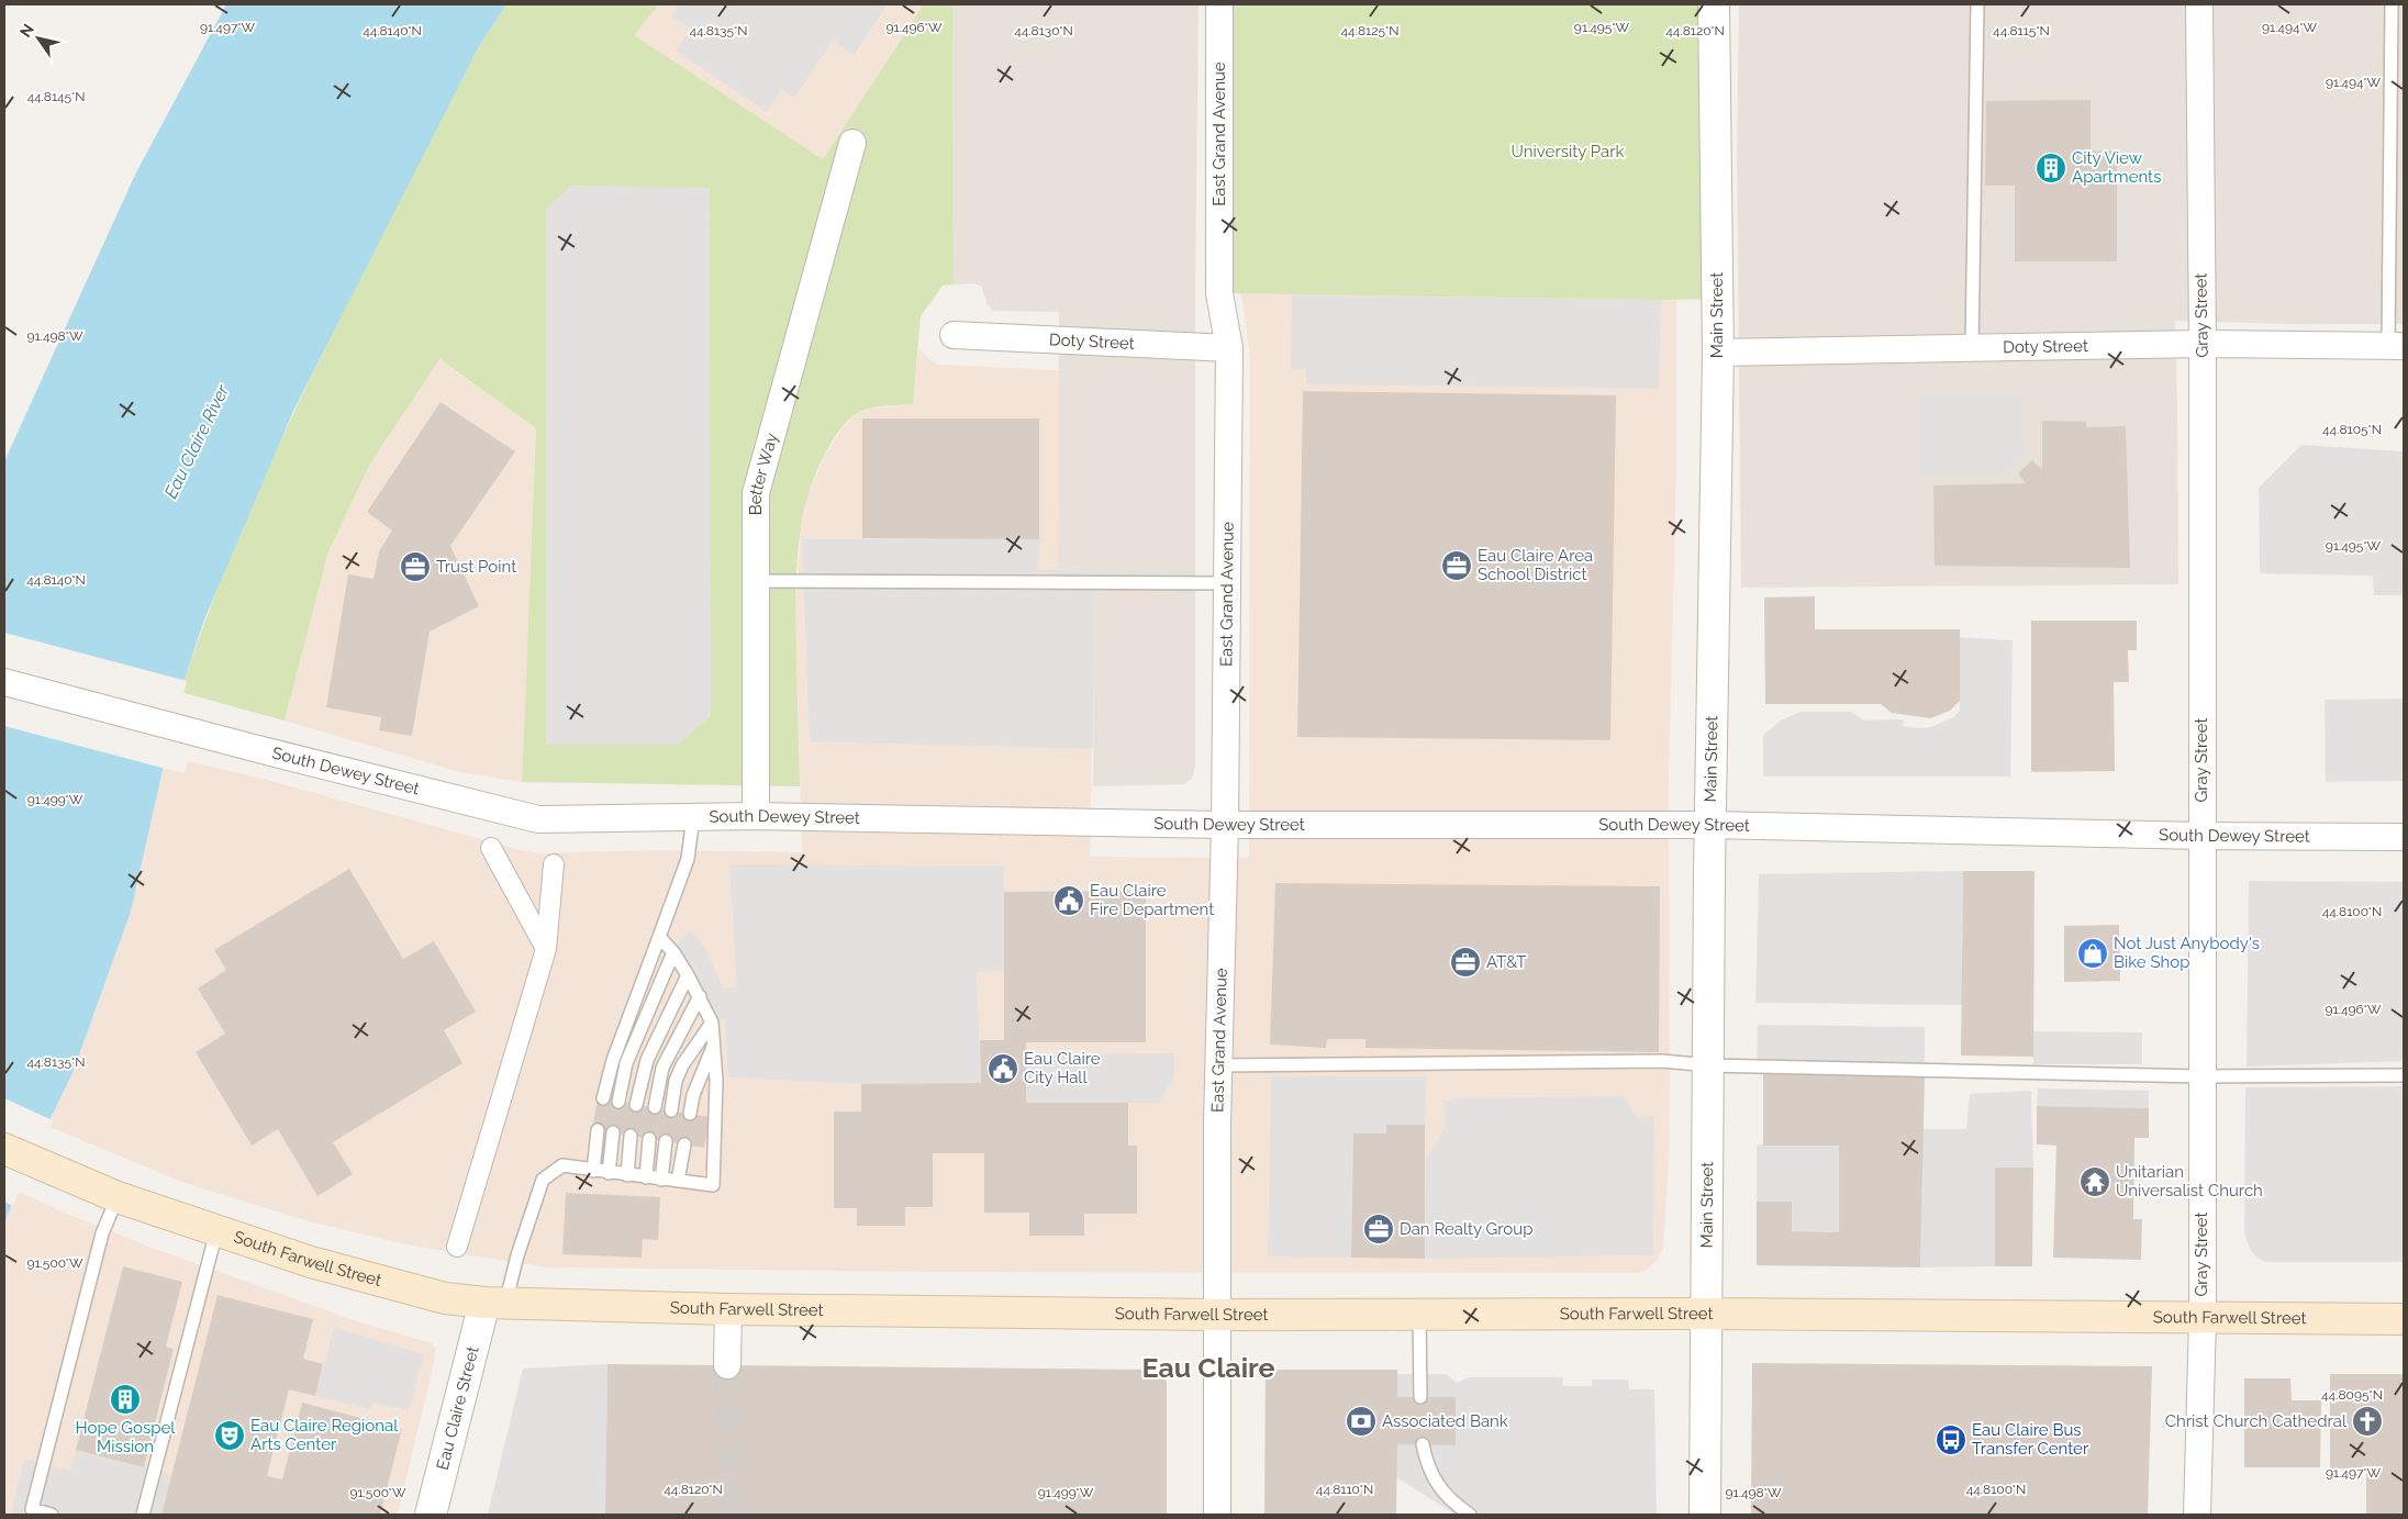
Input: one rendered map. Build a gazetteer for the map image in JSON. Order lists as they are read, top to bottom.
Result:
{
  "streets": {
    "main road": ["South Farwell Street"],
    "street": [
      "East Grand Avenue",
      "Main Street",
      "Gray Street",
      "Doty Street",
      "Better Way",
      "South Dewey Street",
      "Eau Claire Street"
    ]
  },
  "crossings": [
    ["East Grand Avenue", "Doty Street"],
    ["East Grand Avenue", "South Dewey Street"],
    ["East Grand Avenue", "South Farwell Street"],
    ["Main Street", "Doty Street"],
    ["Main Street", "South Dewey Street"],
    ["Main Street", "South Farwell Street"],
    ["Gray Street", "Doty Street"],
    ["Gray Street", "South Dewey Street"],
    ["Gray Street", "South Farwell Street"],
    ["Better Way", "South Dewey Street"],
    ["South Farwell Street", "Eau Claire Street"]
  ],
  "districts": ["Eau Claire"],
  "water": ["Eau Claire River"],
  "parks": ["University Park"],
  "places": {
    "building": ["City View Apartments", "Hope Gospel Mission"],
    "office": [
      "Eau Claire Area School District",
      "Trust Point",
      "AT&T",
      "Dan Realty Group"
    ],
    "public building": ["Eau Claire Fire Department", "Eau Claire City Hall"],
    "shop": ["Not Just Anybody's Bike Shop"],
    "temple": ["Unitarian Universalist Church"],
    "bank": ["Associated Bank"],
    "church": ["Christ Church Cathedral"],
    "theatre": ["Eau Claire Regional Arts Center"],
    "bus stop": ["Eau Claire Bus Transfer Center"]
  },
  "north": "top left",
  "coordinates": [
    "91.497°W",
    "91.496°W",
    "91.495°W",
    "91.494°W",
    "44.8140°N",
    "44.8135°N",
    "44.8130°N",
    "44.8125°N",
    "44.8120°N",
    "44.8115°N",
    "44.8145°N",
    "91.498°W",
    "44.8105°N",
    "91.499°W",
    "44.8100°N",
    "91.500°W",
    "44.8095°N",
    "44.8110°N"
  ]
}
